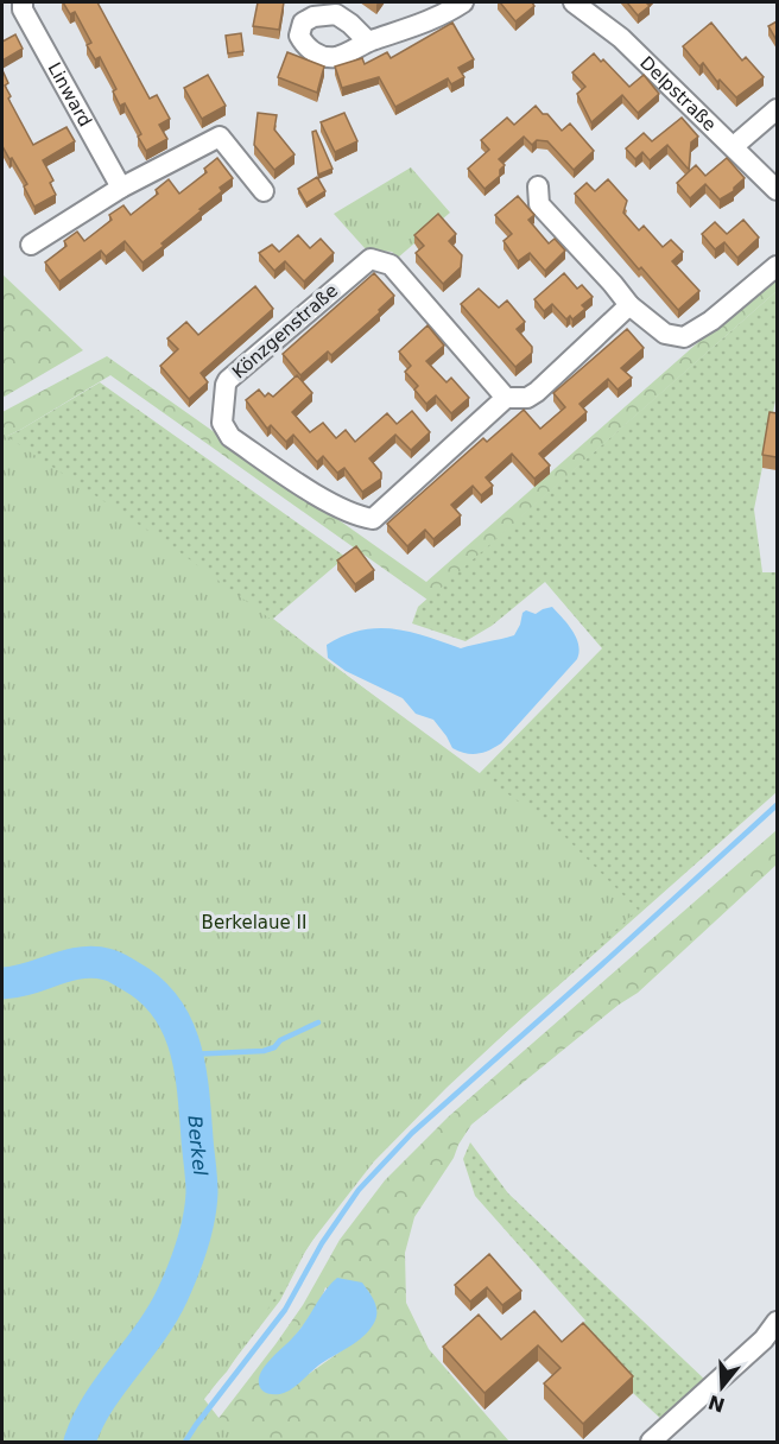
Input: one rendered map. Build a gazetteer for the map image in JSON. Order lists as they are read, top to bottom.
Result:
{
  "streets": {
    "street": ["Delpstraße", "Linward", "Könzgenstraße"]
  },
  "water": ["Berkel"],
  "parks": ["Berkelaue II"],
  "north": "bottom"
}
